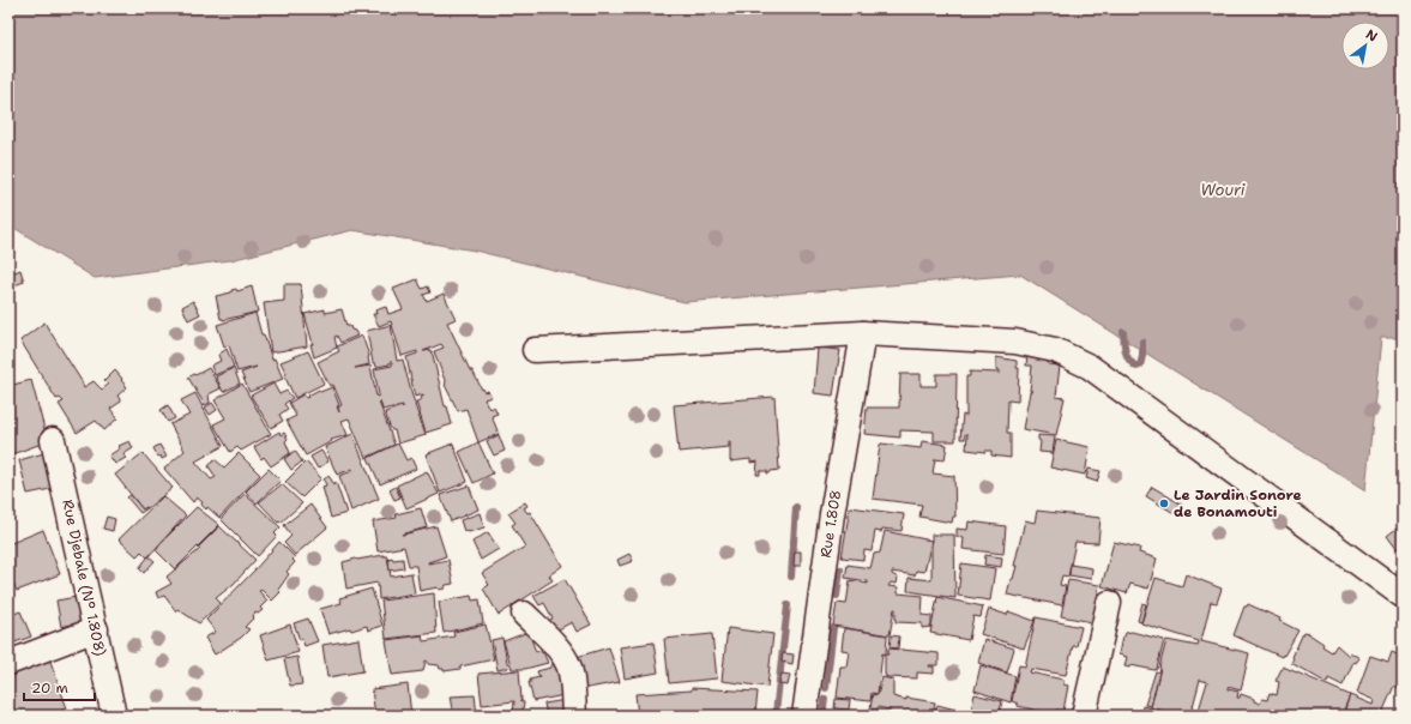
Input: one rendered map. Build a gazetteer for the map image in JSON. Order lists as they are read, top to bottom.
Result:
{
  "streets": {
    "street": ["Rue 1.808", "Rue Djebale (N° 1.808)"]
  },
  "water": ["Wouri"],
  "places": ["Le Jardin Sonore de Bonamouti"],
  "scale_bar": "20 m",
  "north": "top right"
}
